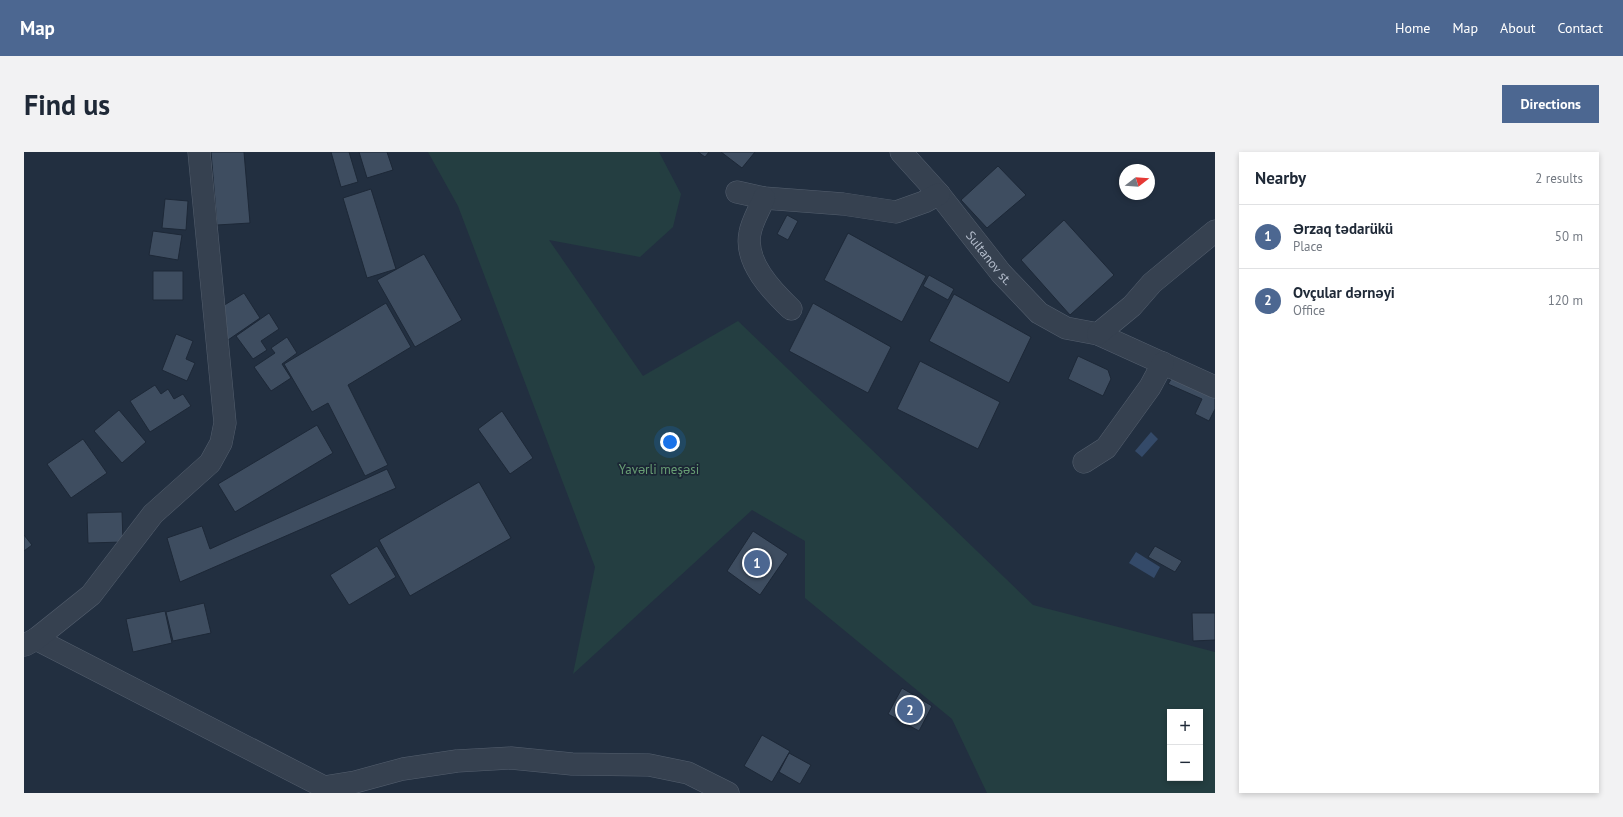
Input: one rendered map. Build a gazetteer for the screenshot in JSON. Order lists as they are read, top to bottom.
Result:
{
  "streets": {
    "street": ["Sultanov st."]
  },
  "parks": ["Yavərli meşəsi"],
  "north": "right",
  "page": {
    "header": "Map",
    "nav": [
      "Home",
      "Map",
      "About",
      "Contact"
    ],
    "buttons": "Directions",
    "title": "Find us",
    "heading": ["Nearby", "2 results"],
    "list": [
      {
        "mark": "1",
        "name": "Ərzaq tədarükü",
        "note": "Place",
        "value": "50 m"
      },
      {
        "mark": "2",
        "name": "Ovçular dərnəyi",
        "note": "Office",
        "value": "120 m"
      }
    ],
    "pins": ["1", "2"],
    "map_buttons": ["+", "−"]
  }
}
